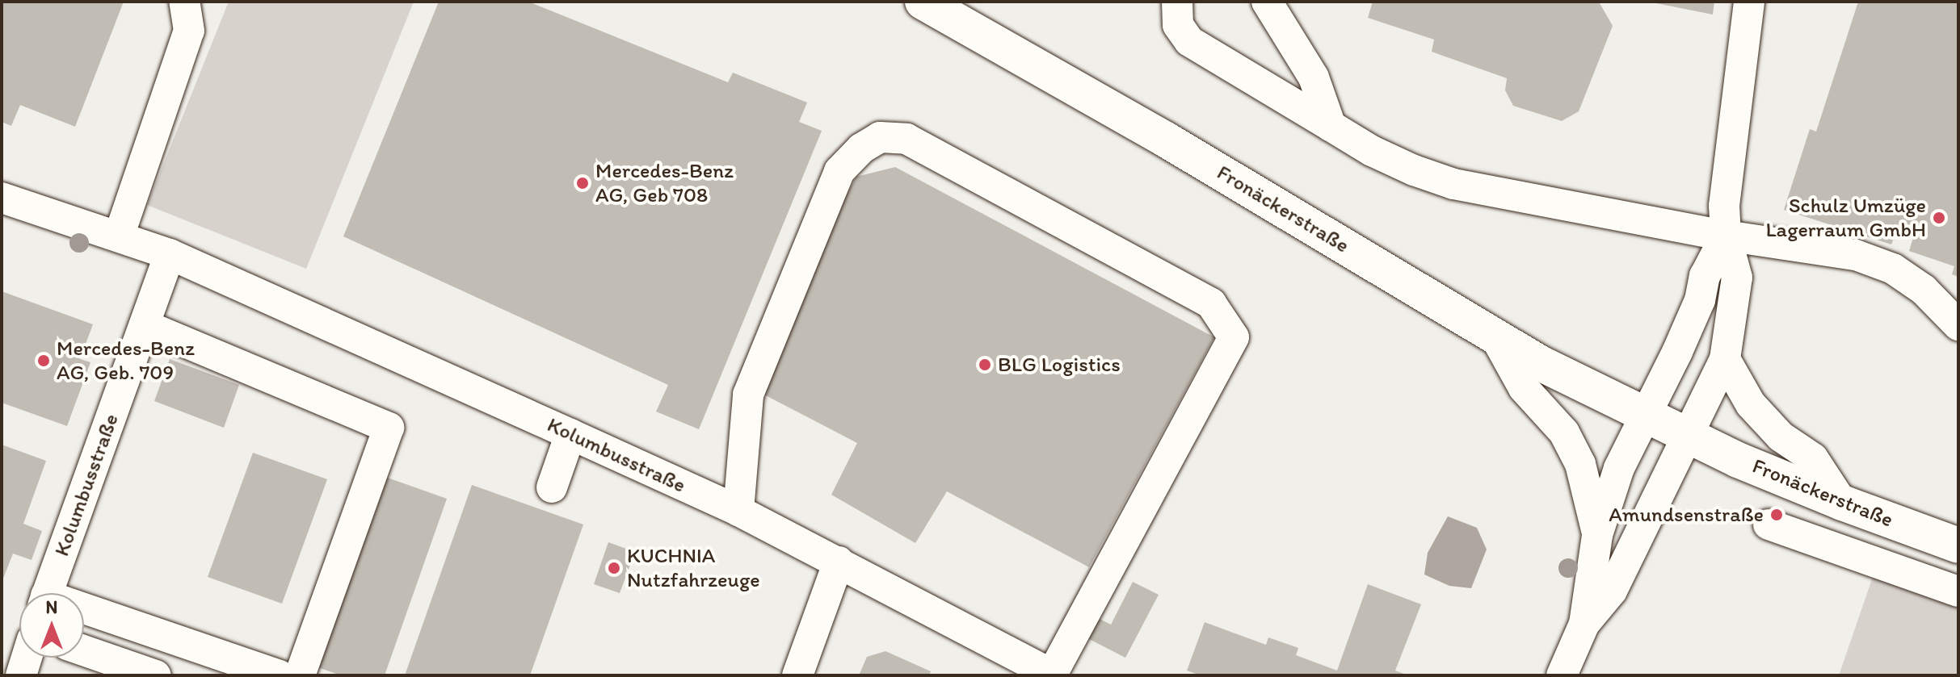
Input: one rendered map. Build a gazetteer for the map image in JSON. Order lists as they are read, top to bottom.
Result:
{
  "streets": {
    "main road": ["Fronäckerstraße"],
    "street": ["Kolumbusstraße"]
  },
  "places": [
    "Mercedes-Benz AG, Geb 708",
    "Schulz Umzüge Lagerraum GmbH",
    "Mercedes-Benz AG, Geb. 709",
    "BLG Logistics",
    "Amundsenstraße",
    "KUCHNIA Nutzfahrzeuge"
  ],
  "north": "top"
}
